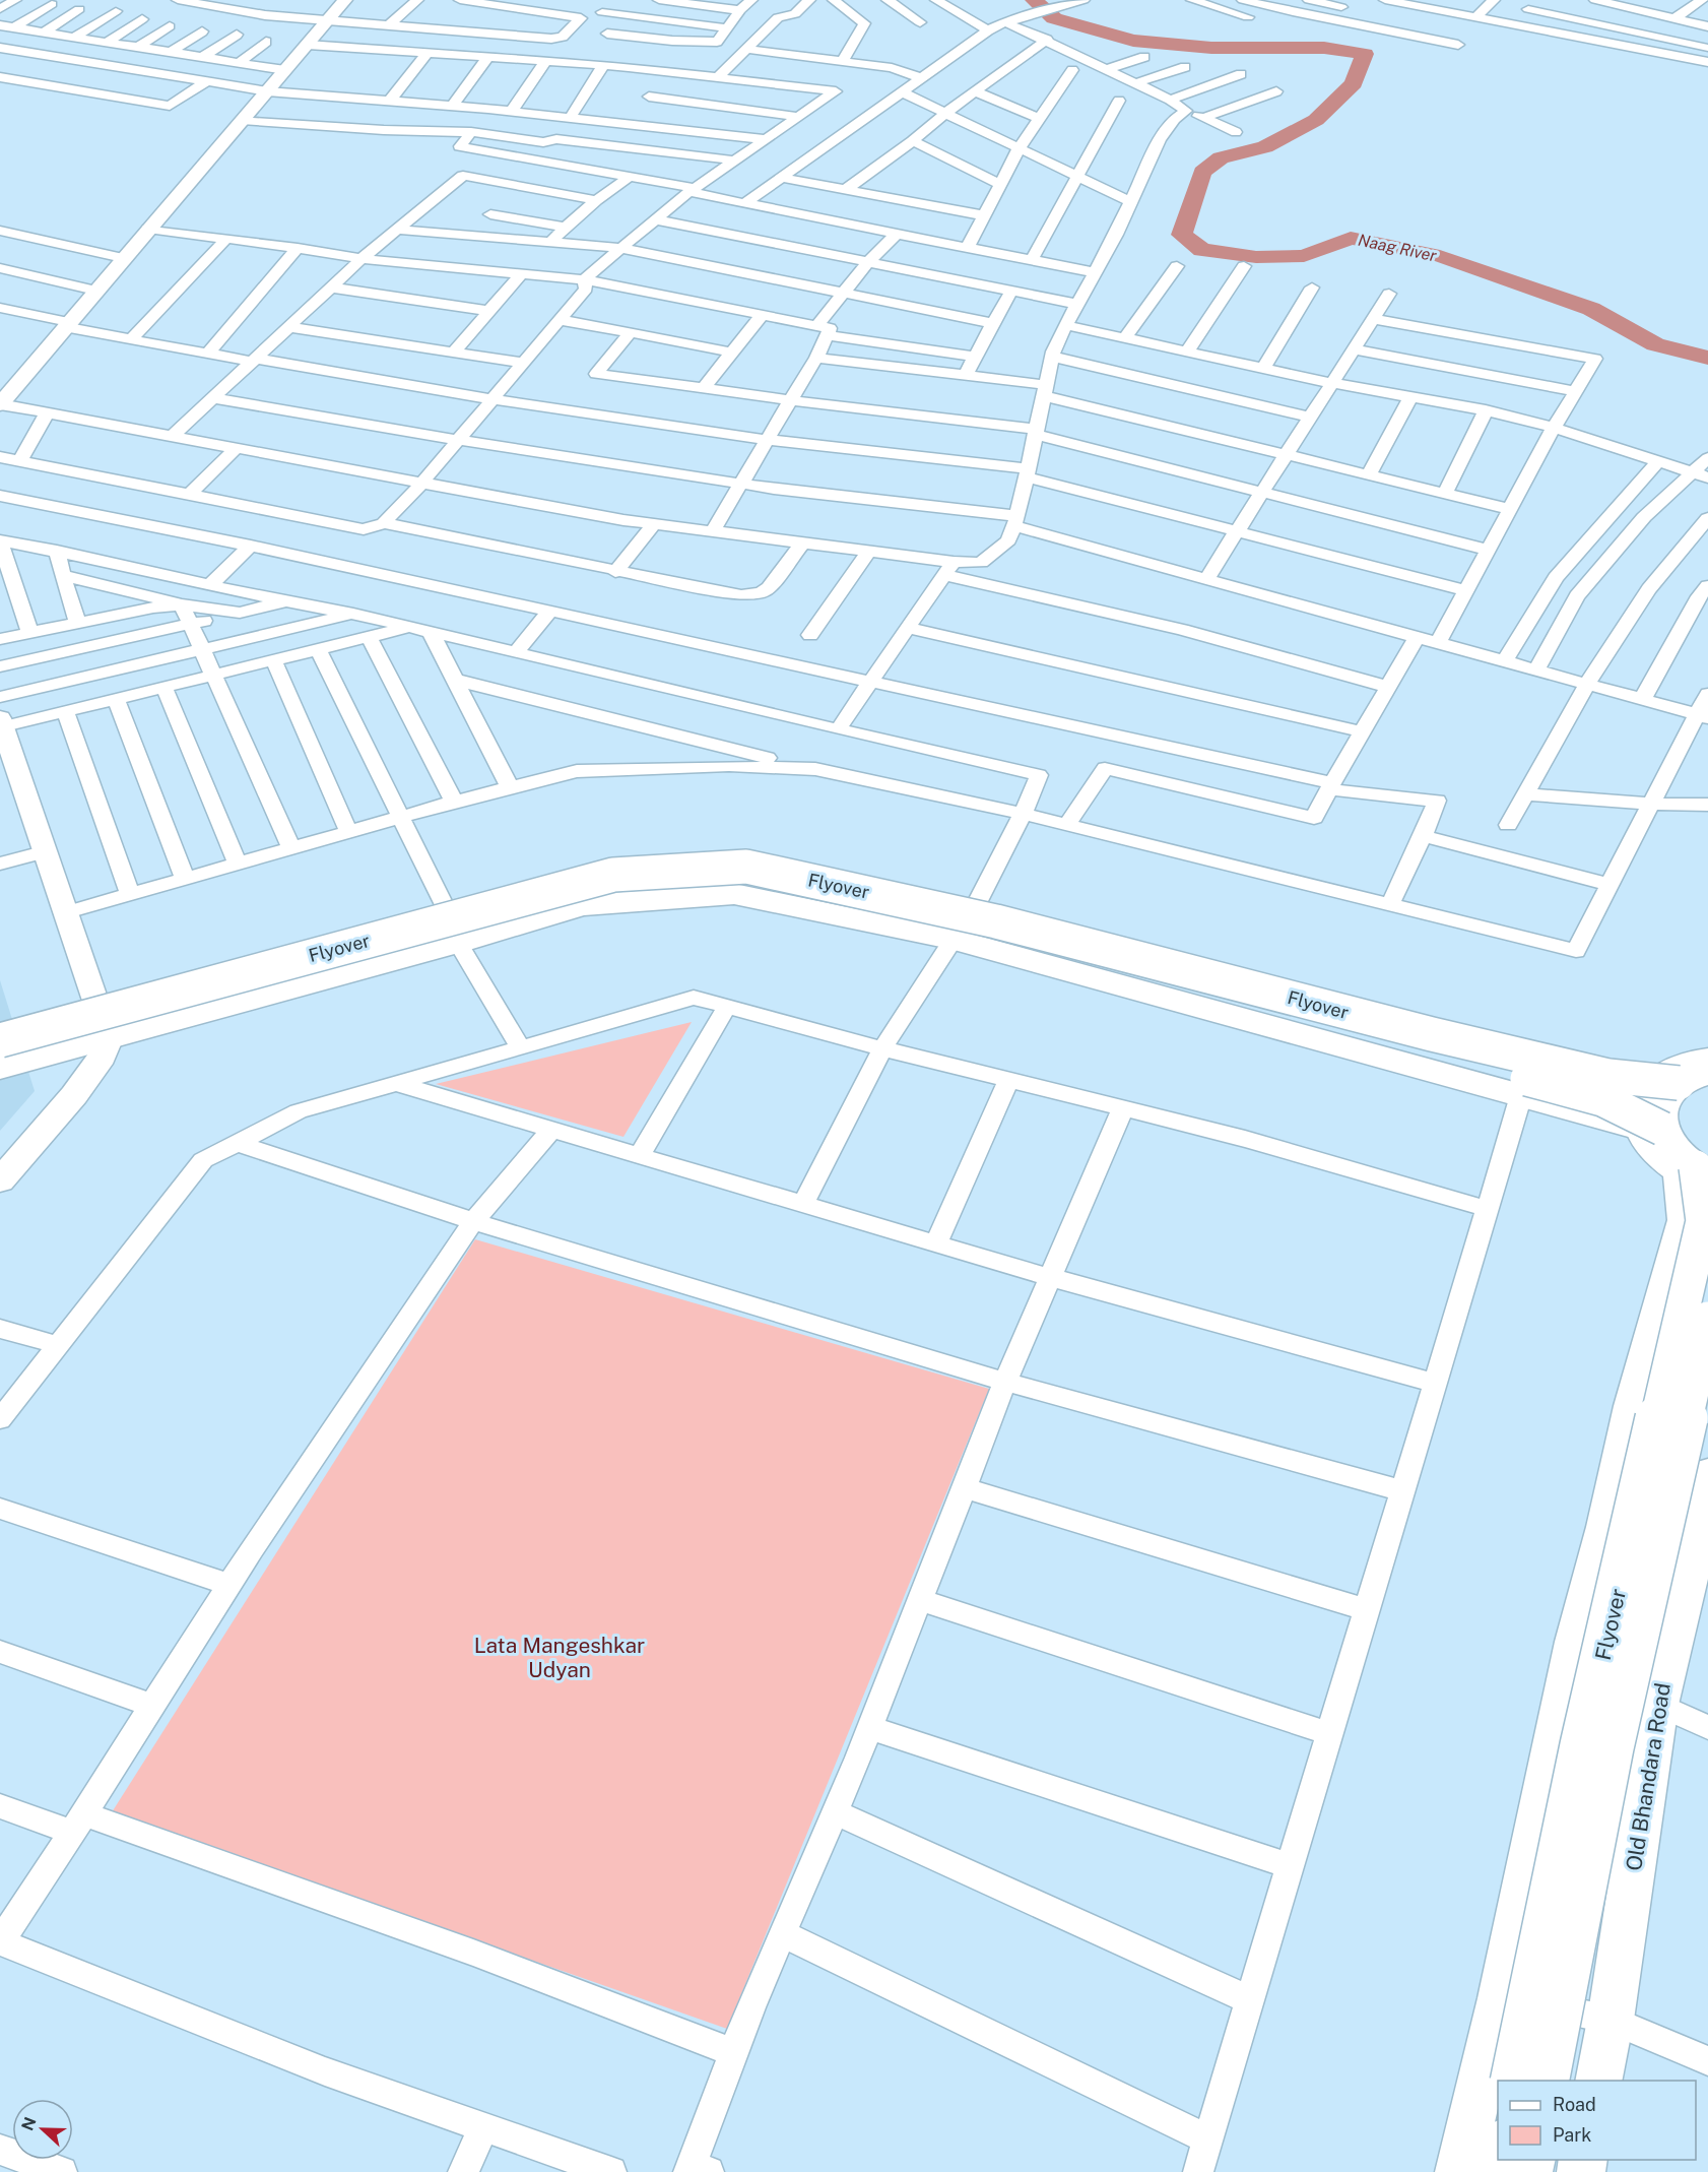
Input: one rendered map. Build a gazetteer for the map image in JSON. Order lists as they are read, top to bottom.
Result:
{
  "streets": {
    "main road": ["Flyover", "Old Bhandara Road"]
  },
  "water": ["Naag River"],
  "parks": ["Lata Mangeshkar Udyan"],
  "legend": ["Road", "Park"],
  "north": "left"
}
